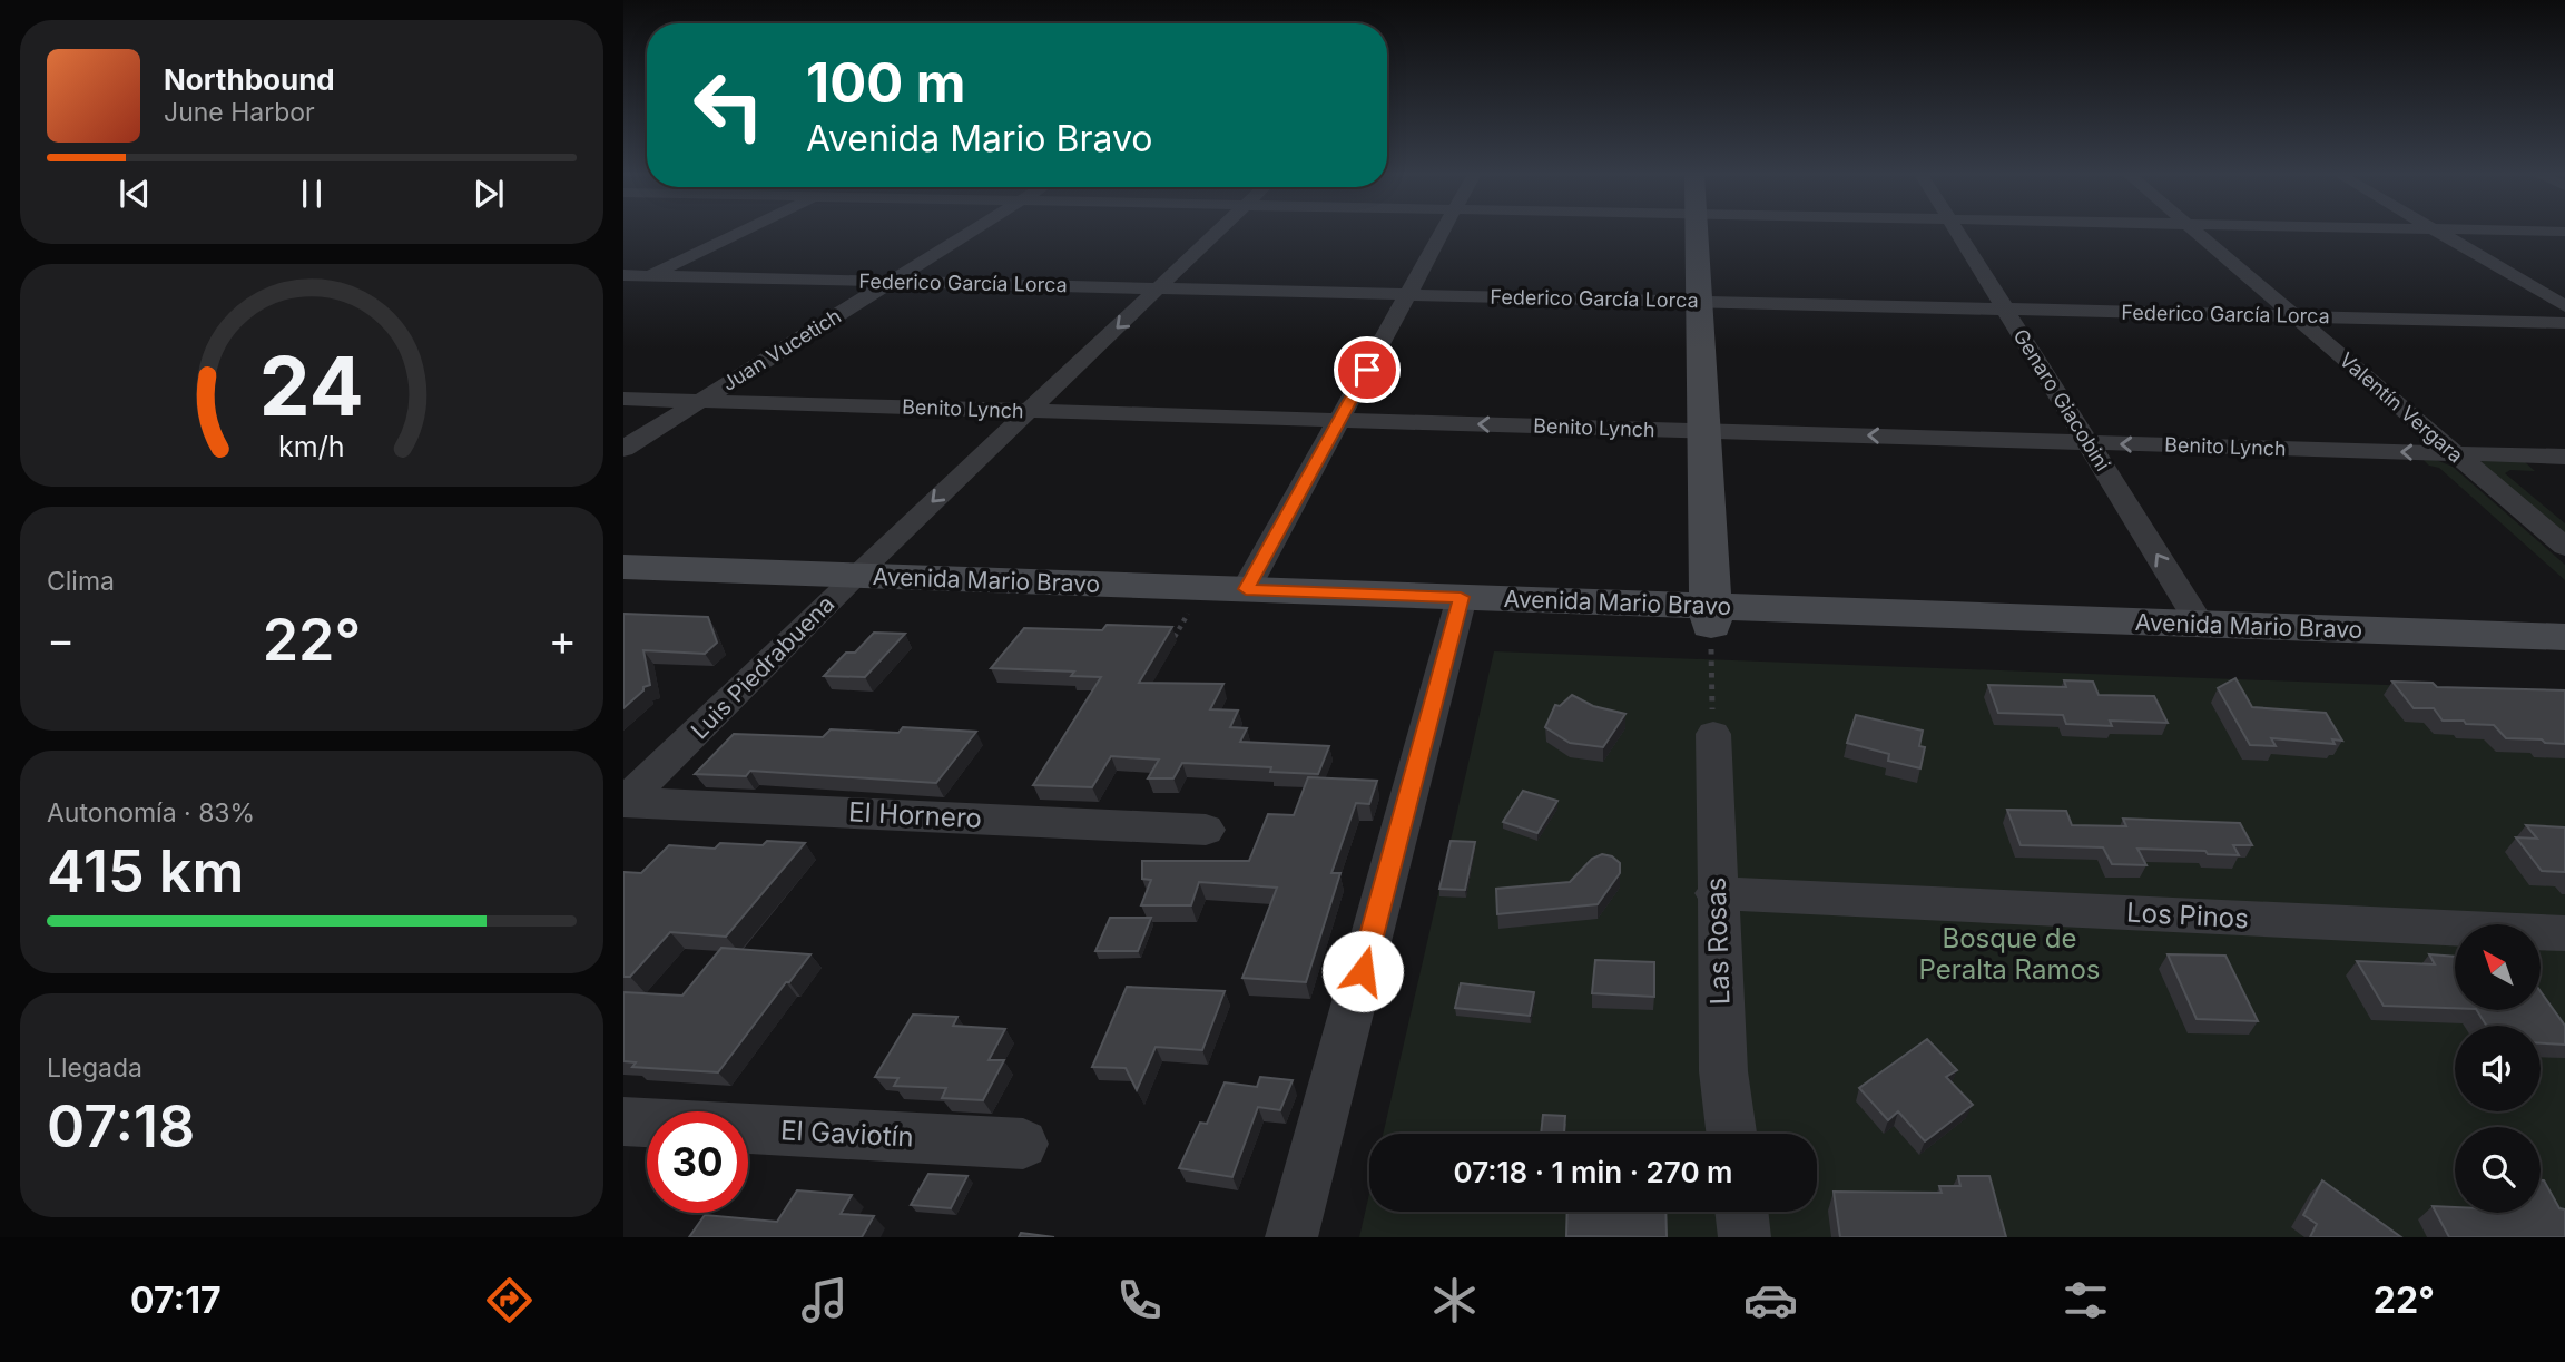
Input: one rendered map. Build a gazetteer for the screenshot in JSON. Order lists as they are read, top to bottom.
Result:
{
  "streets": {
    "main road": ["Avenida Mario Bravo"],
    "street": [
      "Federico García Lorca",
      "Juan Vucetich",
      "Genaro Giacobini",
      "Valentín Vergara",
      "Benito Lynch",
      "Luis Piedrabuena",
      "El Hornero",
      "Los Pinos",
      "Las Rosas",
      "El Gaviotín"
    ]
  },
  "crossings": [
    ["Federico García Lorca", "Juan Vucetich"],
    ["Federico García Lorca", "Genaro Giacobini"],
    ["Federico García Lorca", "Valentín Vergara"],
    ["Federico García Lorca", "Luis Piedrabuena"],
    ["Juan Vucetich", "Benito Lynch"],
    ["Genaro Giacobini", "Benito Lynch"],
    ["Genaro Giacobini", "Avenida Mario Bravo"],
    ["Valentín Vergara", "Benito Lynch"],
    ["Benito Lynch", "Luis Piedrabuena"],
    ["Avenida Mario Bravo", "Luis Piedrabuena"],
    ["Luis Piedrabuena", "El Hornero"],
    ["Los Pinos", "Las Rosas"]
  ],
  "one_way": ["Genaro Giacobini", "Benito Lynch"],
  "parks": ["Bosque de Peralta Ramos"],
  "north": "top left",
  "page": {
    "turn": ["100 m", "Avenida Mario Bravo"],
    "song": ["Northbound", "June Harbor"],
    "tile": [
      "Clima",
      ["Autonomía · 83%", "415 km"],
      ["Llegada", "07:18"]
    ],
    "heat": ["−", "22°", "+"],
    "limit": "30",
    "trip": "07:18 · 1 min · 270 m",
    "tabs": ["07:17", "22°"],
    "gauge": ["24", "km/h"]
  }
}
